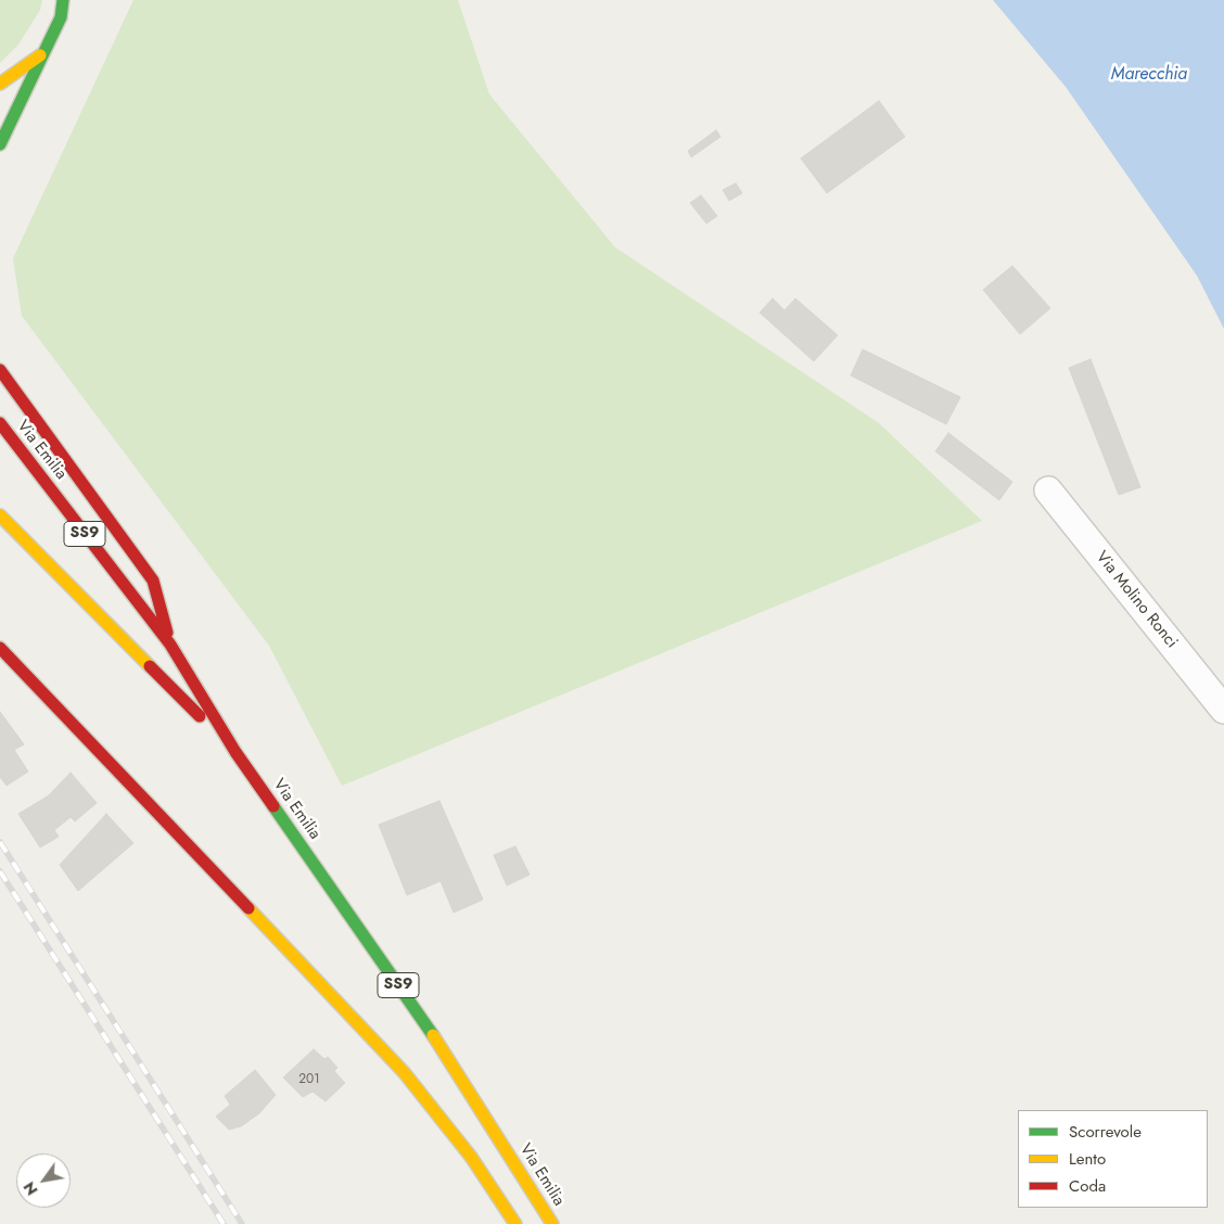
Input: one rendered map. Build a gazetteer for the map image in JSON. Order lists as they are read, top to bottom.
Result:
{
  "streets": {
    "main road": ["Via Emilia", "SS9"],
    "street": ["Via Molino Ronci"]
  },
  "water": ["Marecchia"],
  "house_numbers": ["201"],
  "legend": ["Scorrevole", "Lento", "Coda"],
  "north": "bottom left"
}
